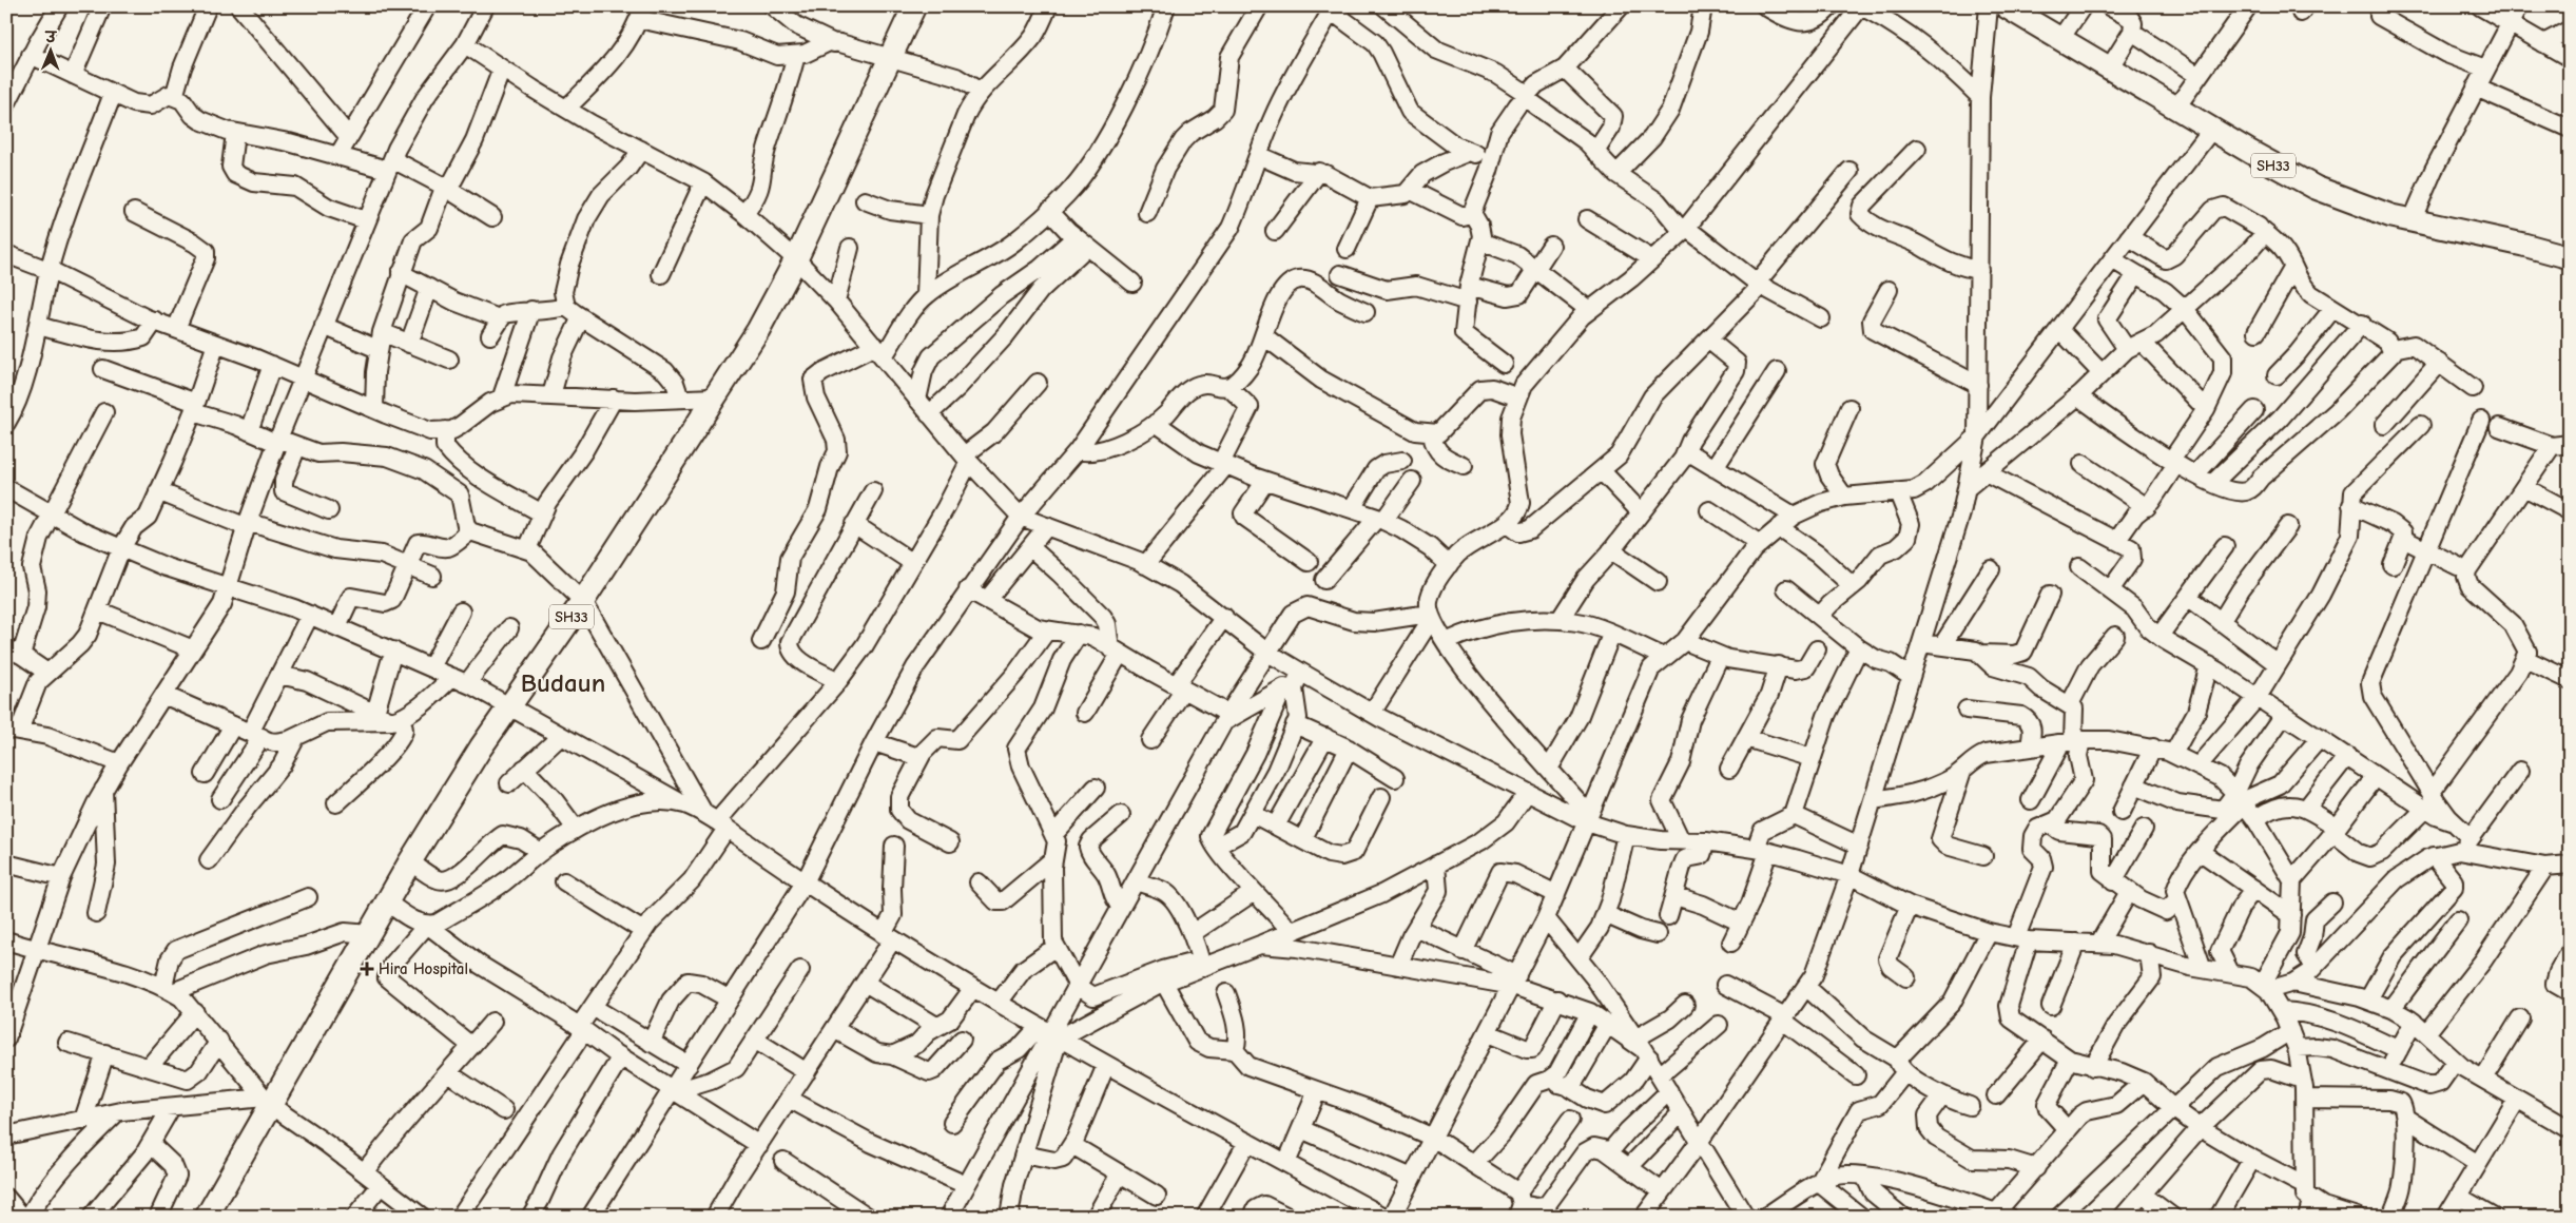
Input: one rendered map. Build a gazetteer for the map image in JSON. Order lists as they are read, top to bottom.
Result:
{
  "streets": {
    "main road": ["SH33"]
  },
  "districts": ["Budaun"],
  "places": {
    "health": ["Hira Hospital"]
  },
  "north": "top"
}
